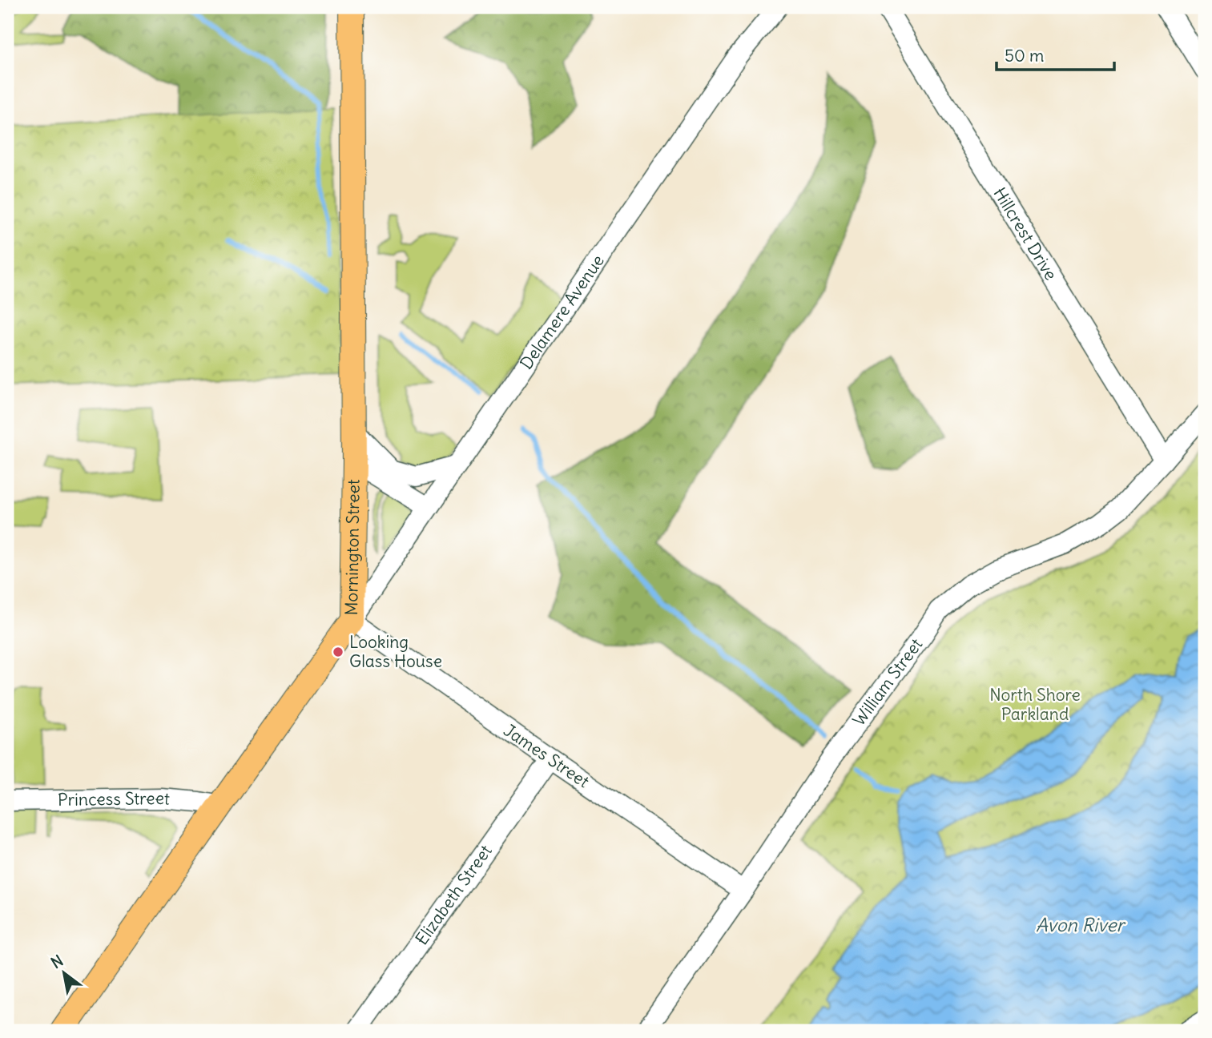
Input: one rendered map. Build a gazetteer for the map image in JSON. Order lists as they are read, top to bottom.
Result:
{
  "streets": {
    "main road": ["Mornington Street"],
    "street": [
      "Hillcrest Drive",
      "Delamere Avenue",
      "William Street",
      "James Street",
      "Princess Street",
      "Elizabeth Street"
    ]
  },
  "crossings": [
    ["Hillcrest Drive", "William Street"],
    ["Delamere Avenue", "Mornington Street"],
    ["Delamere Avenue", "James Street"],
    ["Mornington Street", "James Street"],
    ["Mornington Street", "Princess Street"],
    ["William Street", "James Street"],
    ["James Street", "Elizabeth Street"]
  ],
  "water": ["Avon River"],
  "parks": ["North Shore Parkland"],
  "places": ["Looking Glass House"],
  "scale_bar": "50 m",
  "north": "top left"
}
